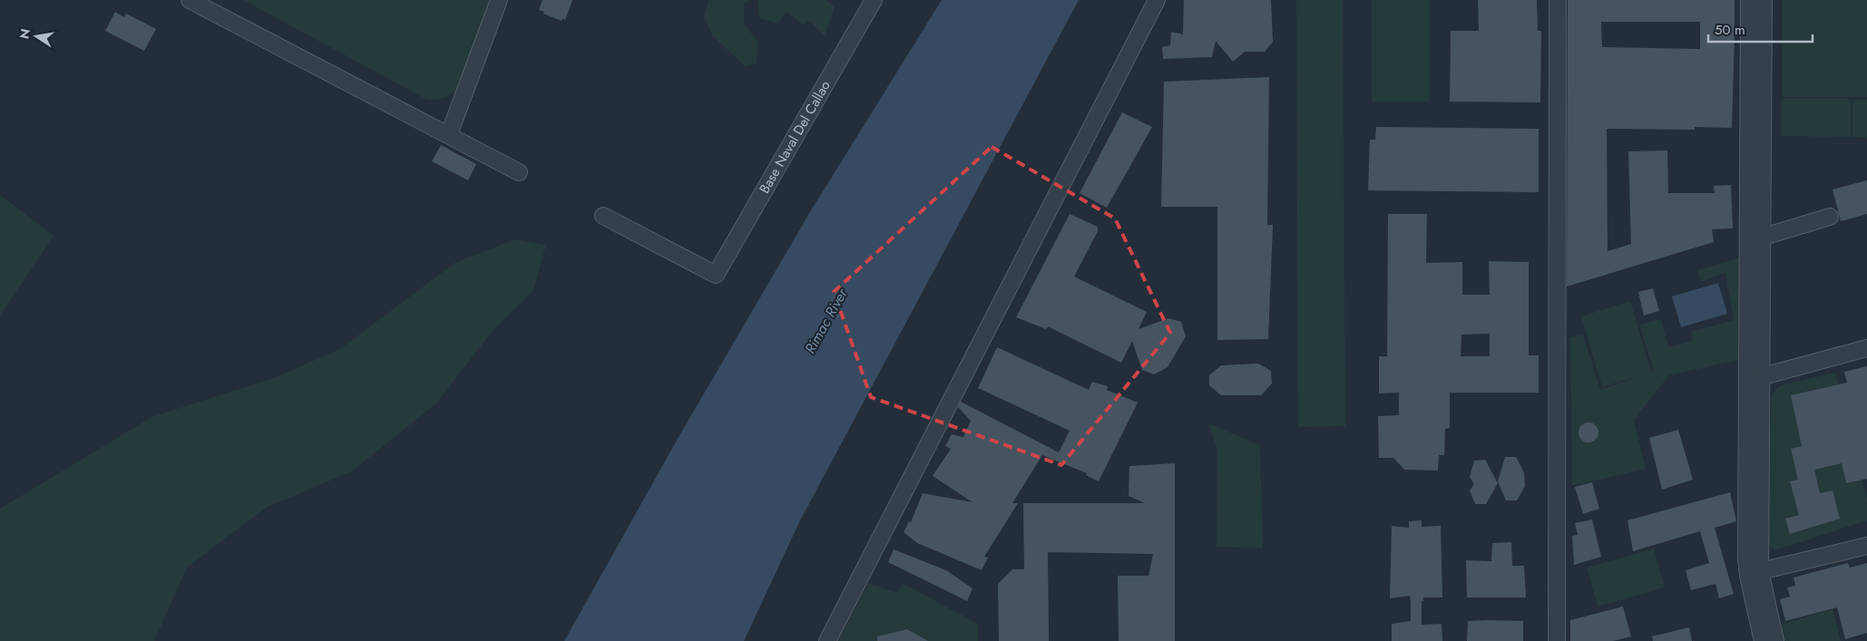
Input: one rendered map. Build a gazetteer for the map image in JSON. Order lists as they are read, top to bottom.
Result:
{
  "streets": {
    "lane": ["Base Naval Del Callao"]
  },
  "water": ["Rimac River"],
  "scale_bar": "50 m",
  "north": "left"
}
